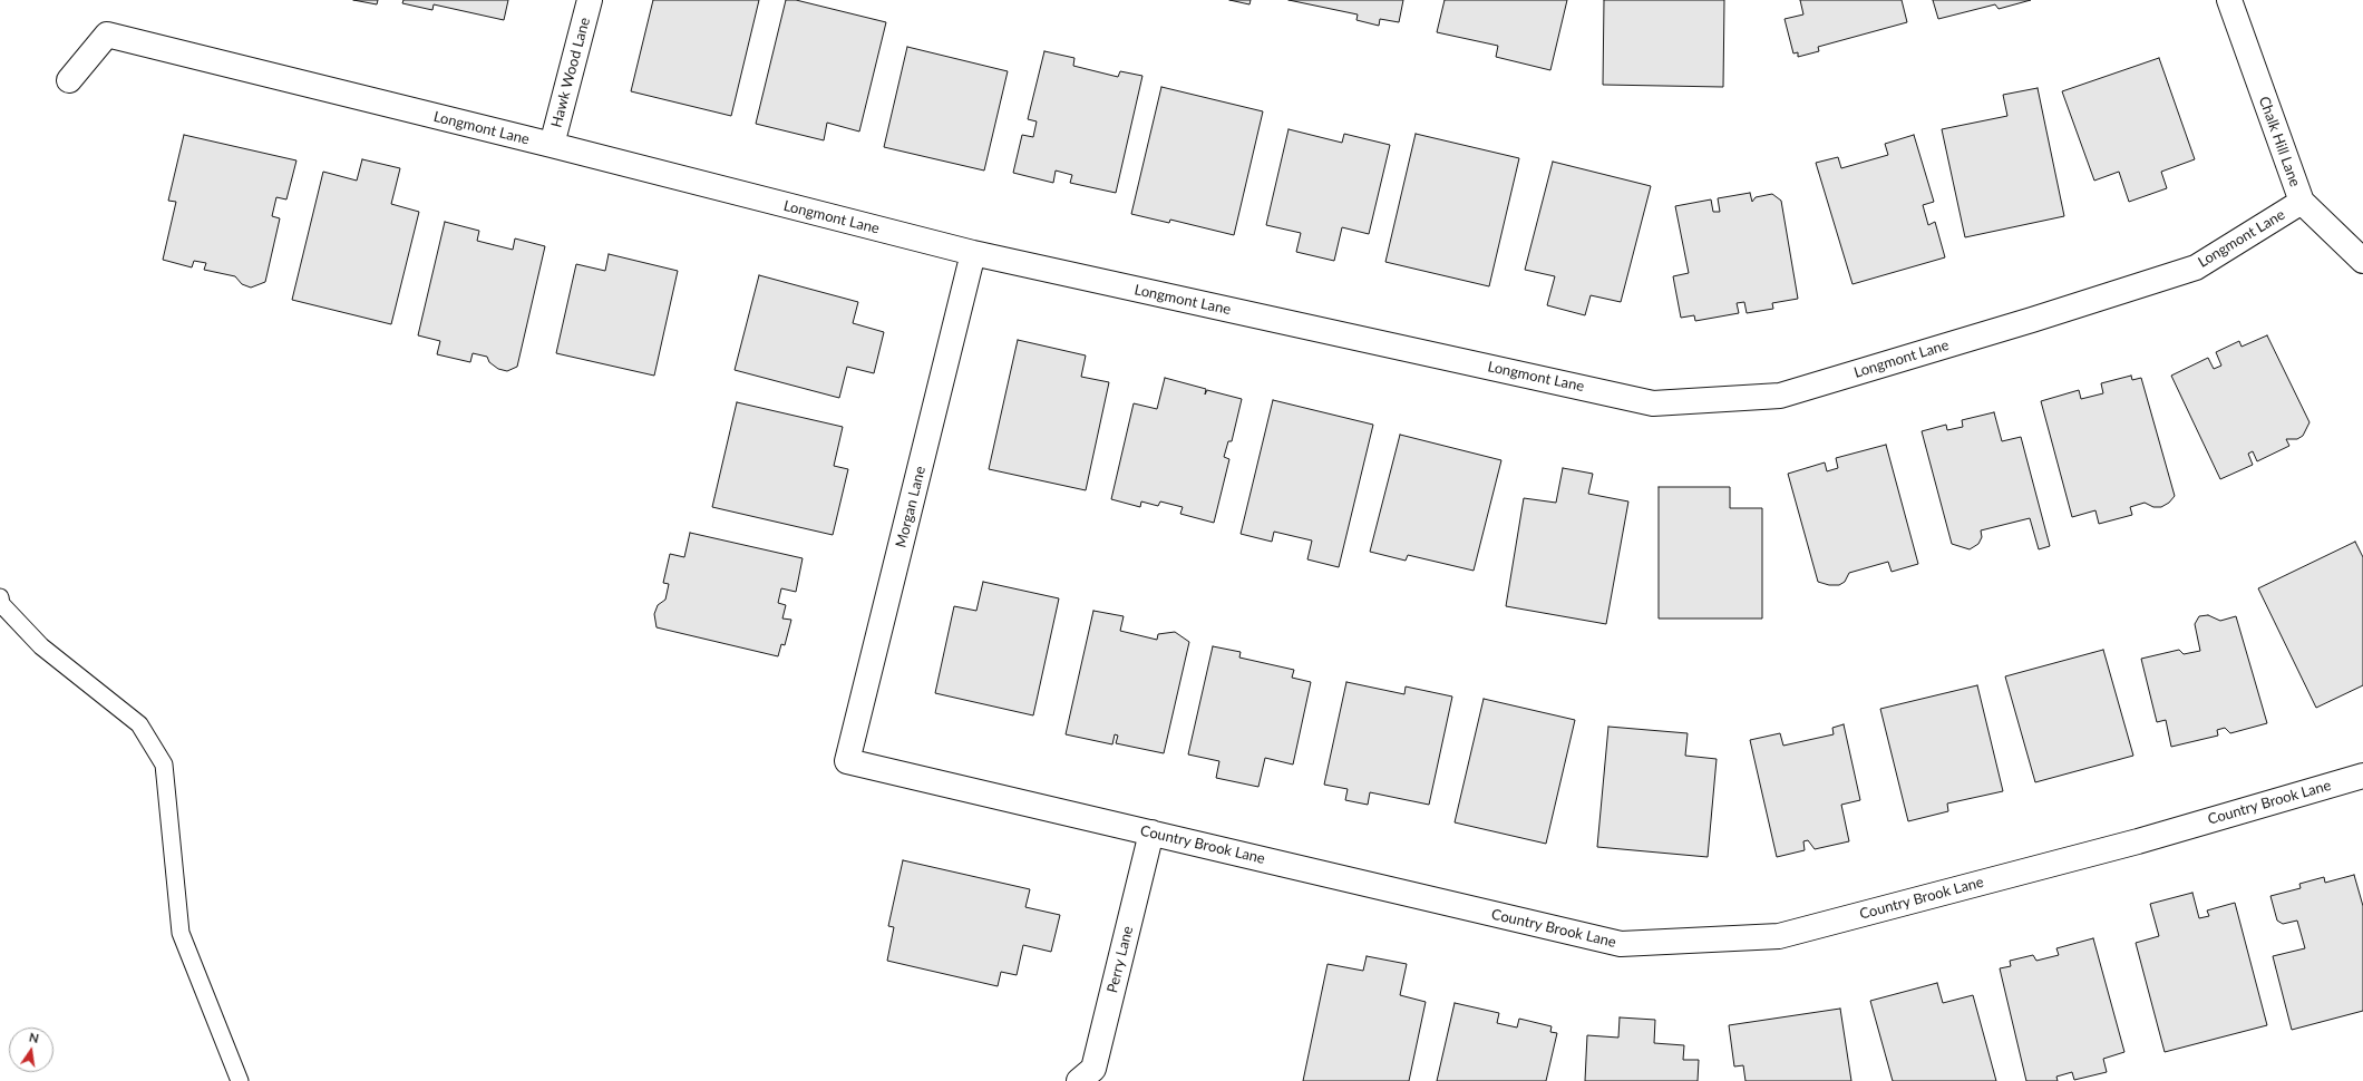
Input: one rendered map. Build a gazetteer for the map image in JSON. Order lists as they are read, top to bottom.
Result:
{
  "streets": {
    "street": [
      "Hawk Wood Lane",
      "Longmont Lane",
      "Chalk Hill Lane",
      "Morgan Lane",
      "Country Brook Lane",
      "Perry Lane"
    ]
  },
  "crossings": [
    ["Hawk Wood Lane", "Longmont Lane"],
    ["Longmont Lane", "Chalk Hill Lane"],
    ["Longmont Lane", "Morgan Lane"],
    ["Morgan Lane", "Country Brook Lane"],
    ["Country Brook Lane", "Perry Lane"]
  ],
  "north": "top"
}
